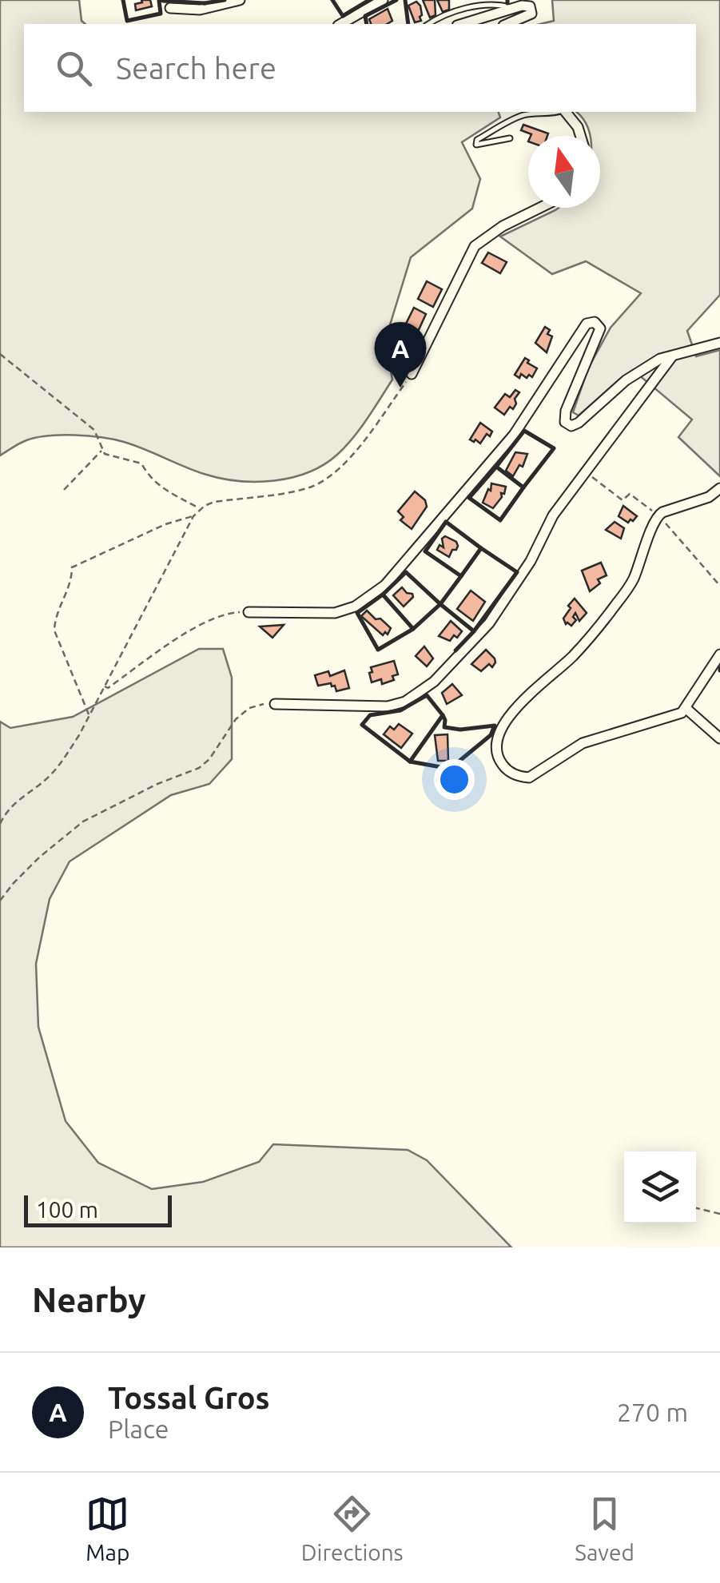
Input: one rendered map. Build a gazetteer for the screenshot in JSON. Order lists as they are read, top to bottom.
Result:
{
  "scale_bar": "100 m",
  "north": "top",
  "page": {
    "search": "Search here",
    "pins": "A",
    "scale": "100 m",
    "heading": "Nearby",
    "list": [
      {
        "mark": "A",
        "name": "Tossal Gros",
        "note": "Place",
        "value": "270 m"
      }
    ],
    "nav": ["Map", "Directions", "Saved"]
  }
}
